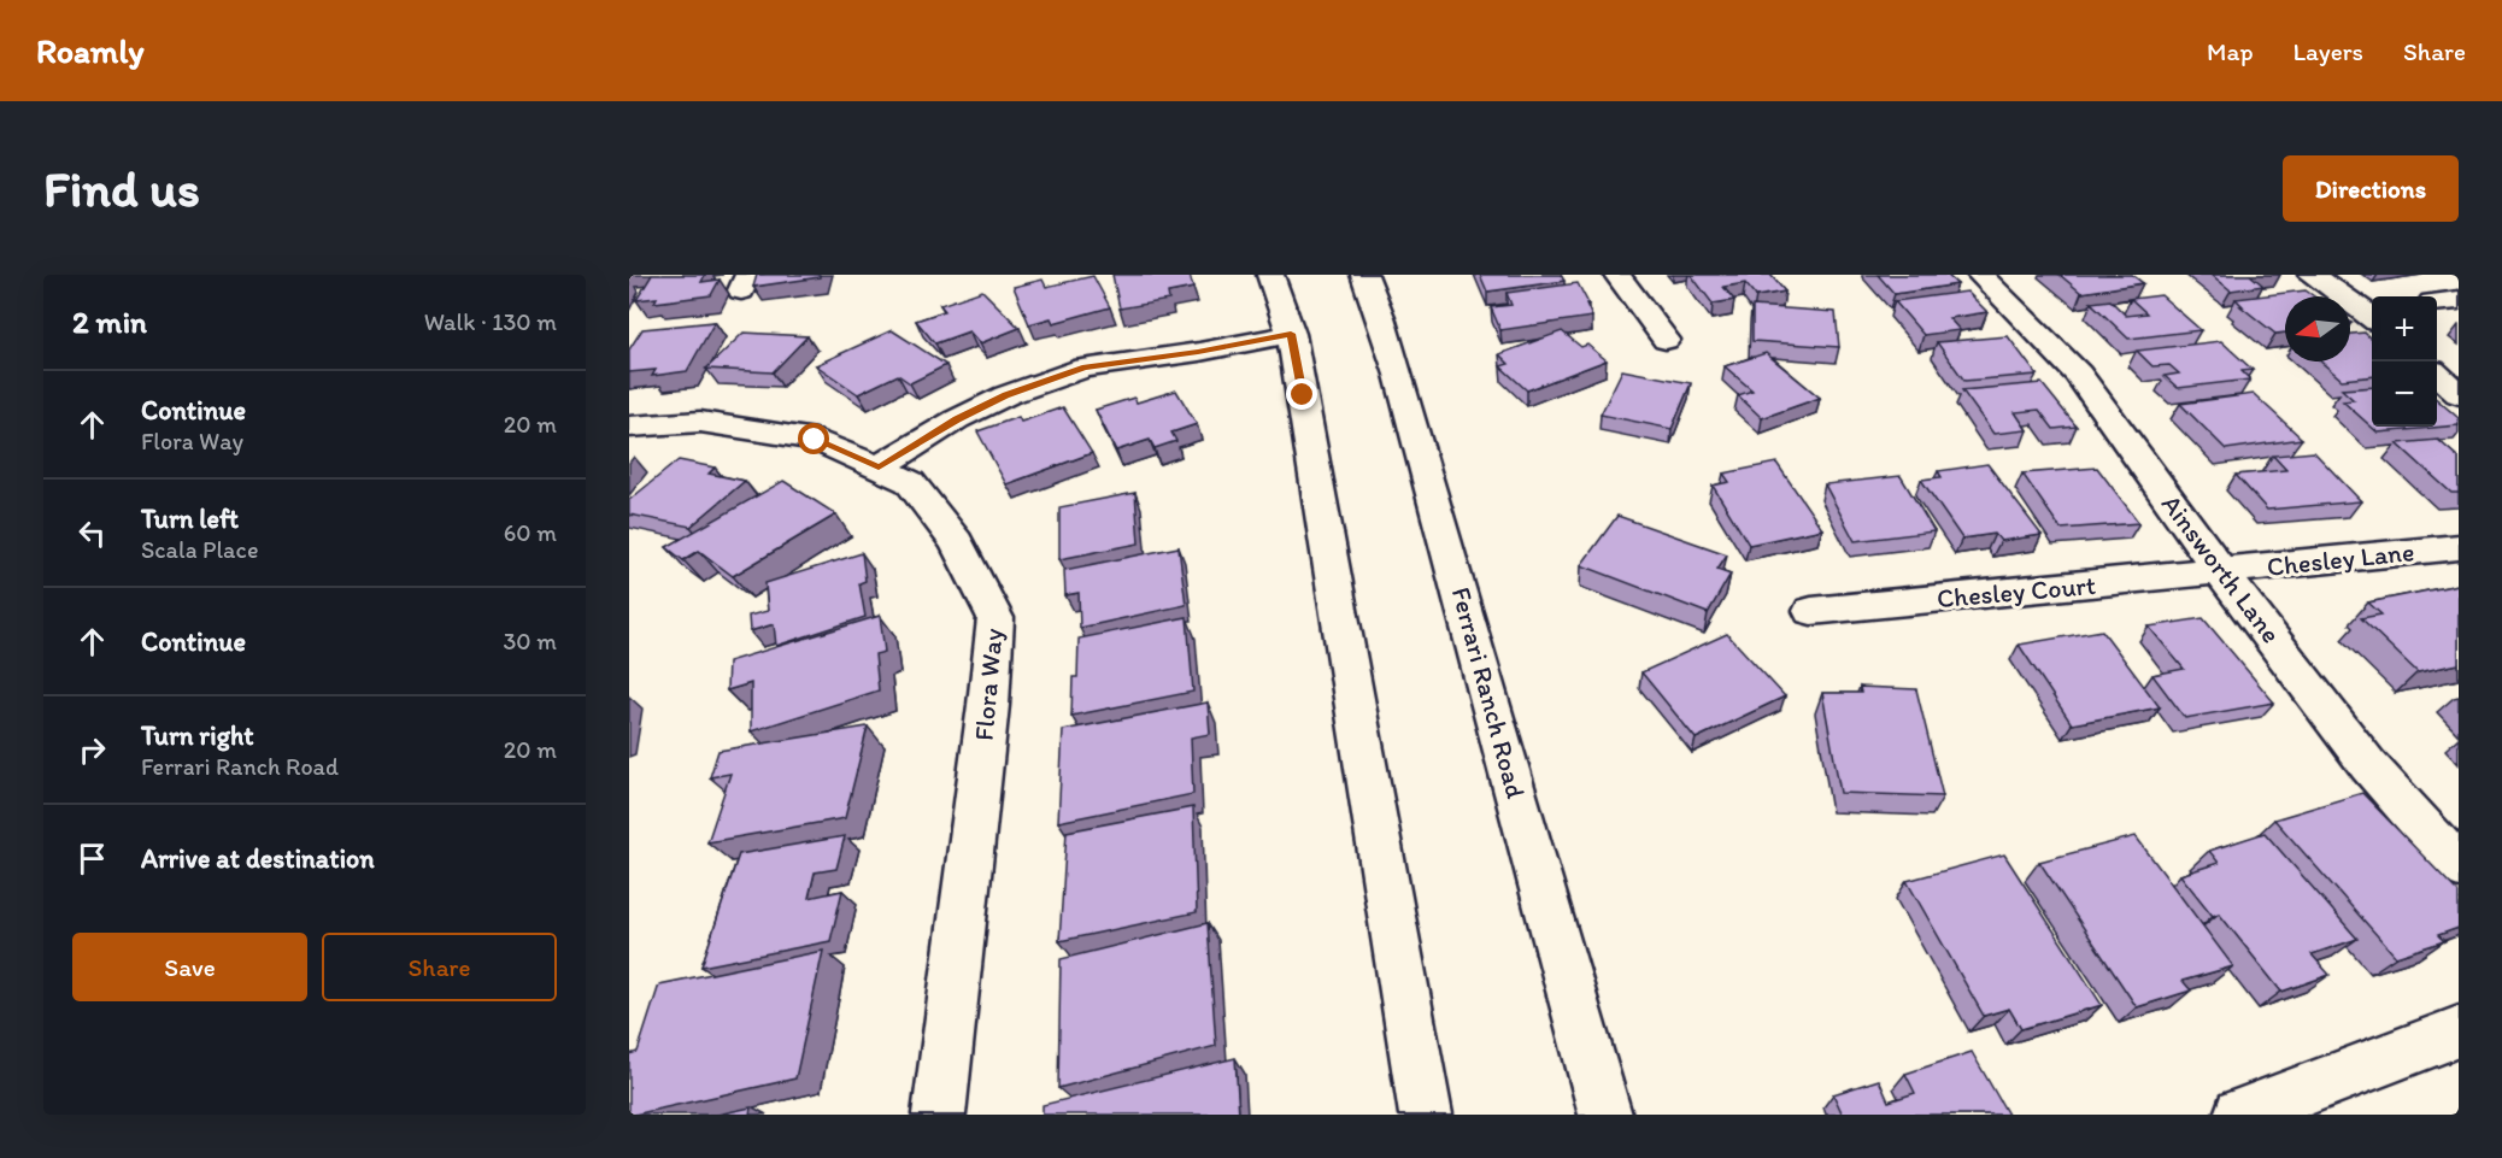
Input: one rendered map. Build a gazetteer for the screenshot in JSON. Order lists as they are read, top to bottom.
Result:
{
  "streets": {
    "street": [
      "Chesley Lane",
      "Ainsworth Lane",
      "Chesley Court",
      "Flora Way",
      "Ferrari Ranch Road"
    ]
  },
  "crossings": [
    ["Chesley Lane", "Ainsworth Lane"],
    ["Chesley Lane", "Chesley Court"],
    ["Ainsworth Lane", "Chesley Court"]
  ],
  "north": "left",
  "page": {
    "header": "Roamly",
    "nav": ["Map", "Layers", "Share"],
    "buttons": [
      "Directions",
      ["Save", "Share"]
    ],
    "title": "Find us",
    "heading": ["2 min", "Walk · 130 m"],
    "map_buttons": ["+", "−"],
    "list": [
      ["Continue", "Flora Way", "20 m"],
      ["Turn left", "Scala Place", "60 m"],
      ["Continue", "30 m"],
      ["Turn right", "Ferrari Ranch Road", "20 m"],
      "Arrive at destination"
    ]
  }
}
